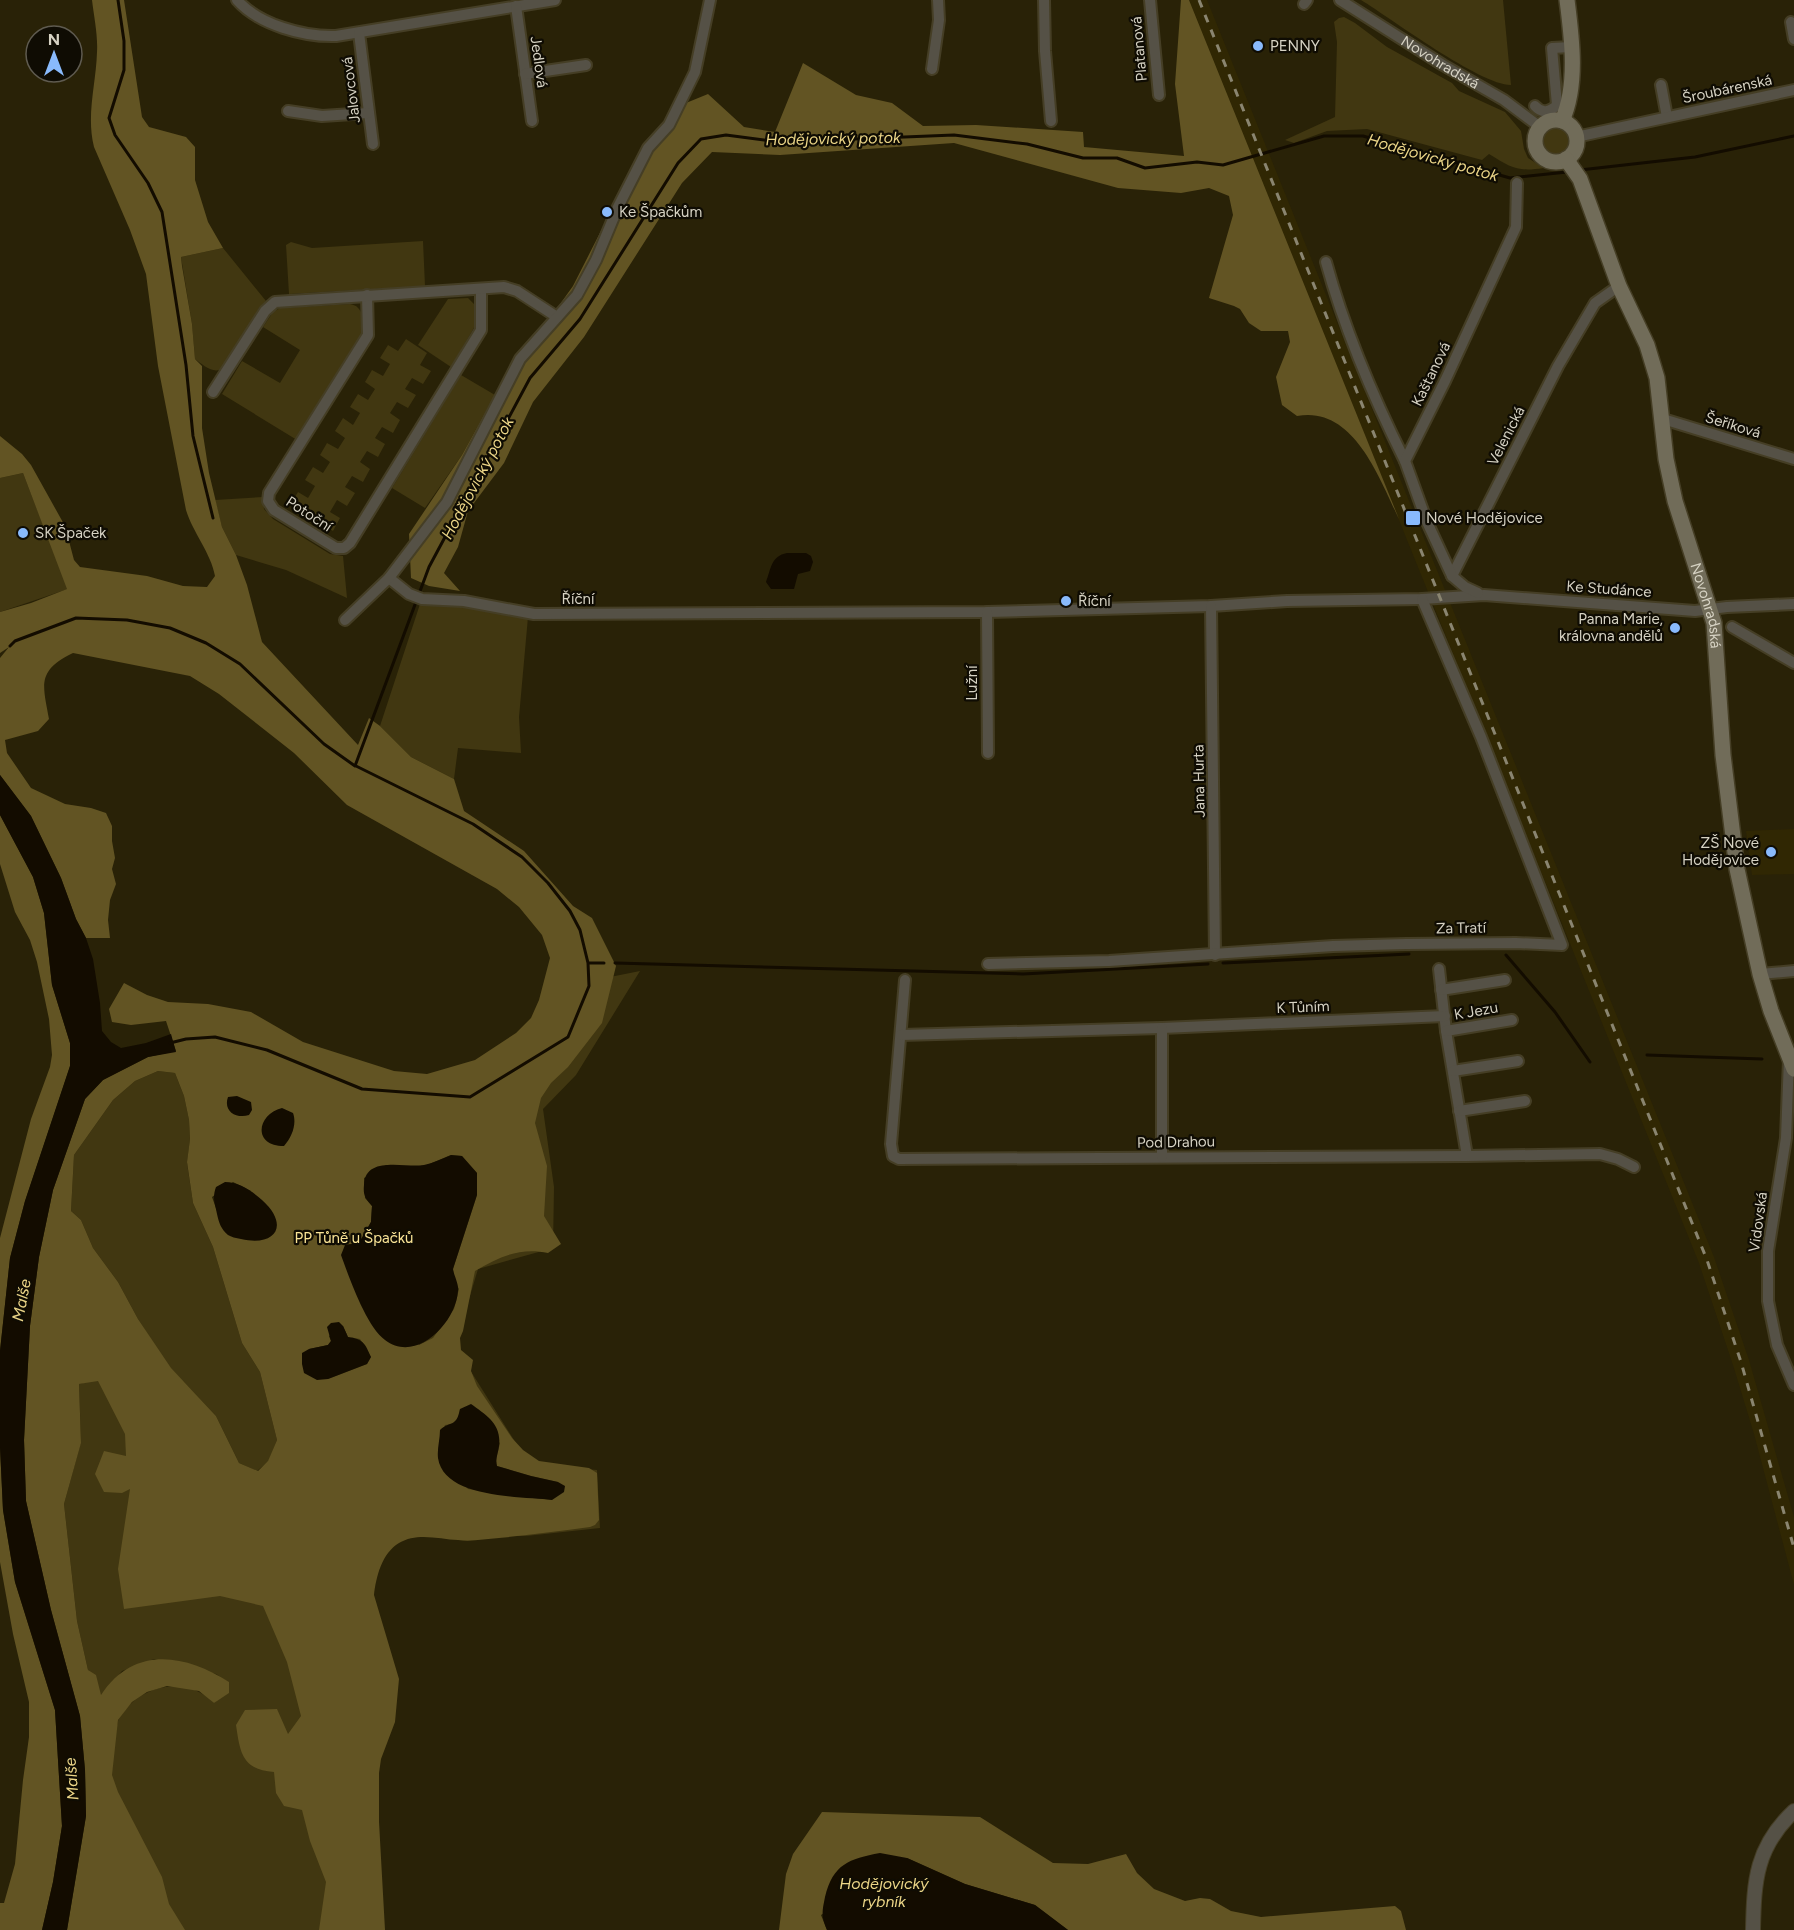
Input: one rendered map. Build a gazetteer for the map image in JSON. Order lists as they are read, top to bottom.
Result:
{
  "streets": {
    "main road": ["Novohradská"],
    "street": [
      "Platanová",
      "Jedlová",
      "Šroubárenská",
      "Jalovcová",
      "Kaštanová",
      "Šeříková",
      "Velenická",
      "Potoční",
      "Ke Studánce",
      "Říční",
      "Lužní",
      "Jana Hurta",
      "Za Tratí",
      "K Tůním",
      "K Jezu",
      "Pod Drahou",
      "Vidovská"
    ]
  },
  "crossings": [
    ["Novohradská", "Šroubárenská"],
    ["Novohradská", "Šeříková"],
    ["Novohradská", "Velenická"],
    ["Novohradská", "Ke Studánce"],
    ["Novohradská", "Vidovská"],
    ["Ke Studánce", "Říční"],
    ["Ke Studánce", "Za Tratí"],
    ["Říční", "Lužní"],
    ["Říční", "Jana Hurta"],
    ["Říční", "Za Tratí"],
    ["Jana Hurta", "Za Tratí"],
    ["K Tůním", "K Jezu"],
    ["K Tůním", "Pod Drahou"],
    ["K Jezu", "Pod Drahou"]
  ],
  "water": ["Hodějovický potok", "Malše", "Hodějovický rybník"],
  "parks": ["PP Tůně u Špačků"],
  "places": {
    "other": [
      "PENNY",
      "Ke Špačkům",
      "SK Špaček",
      "Říční",
      "Panna Marie, královna andělů",
      "ZŠ Nové Hodějovice"
    ],
    "transit": ["Nové Hodějovice"]
  },
  "north": "top"
}
